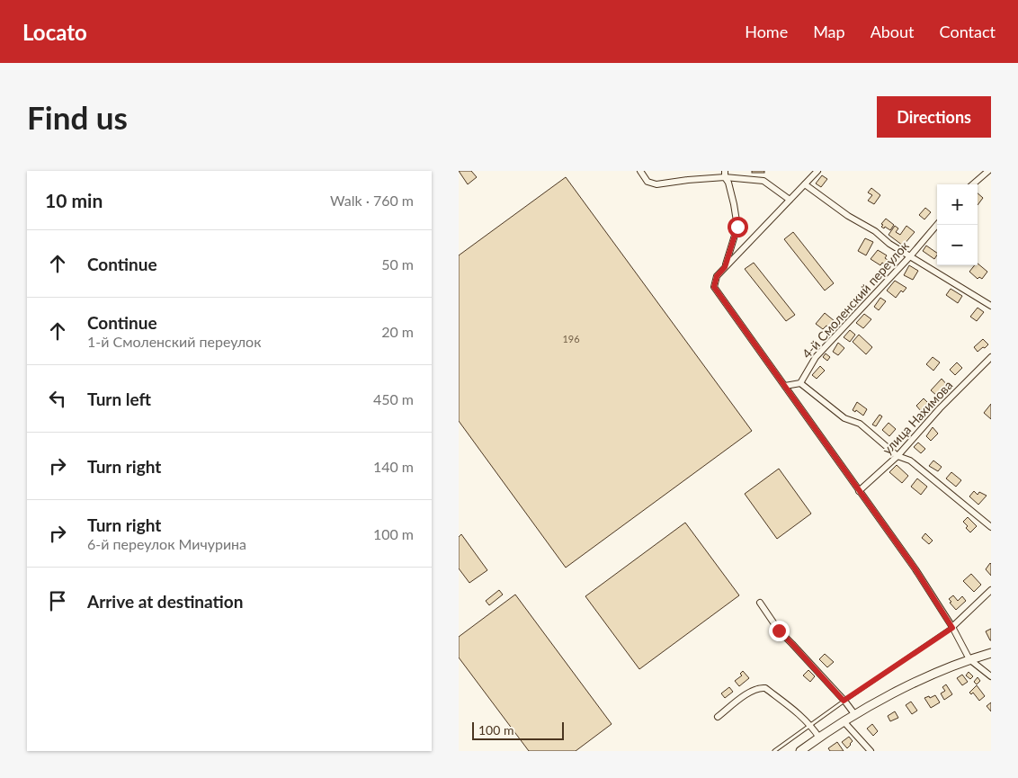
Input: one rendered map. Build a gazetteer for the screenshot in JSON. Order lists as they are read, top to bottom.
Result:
{
  "streets": {
    "street": ["4-й Смоленский переулок", "улица Нахимова"]
  },
  "house_numbers": ["196"],
  "scale_bar": "100 m",
  "page": {
    "header": "Locato",
    "nav": [
      "Home",
      "Map",
      "About",
      "Contact"
    ],
    "buttons": "Directions",
    "title": "Find us",
    "heading": ["10 min", "Walk · 760 m"],
    "map_buttons": ["+", "−"],
    "list": [
      ["Continue", "50 m"],
      ["Continue", "1-й Смоленский переулок", "20 m"],
      ["Turn left", "450 m"],
      ["Turn right", "140 m"],
      ["Turn right", "6-й переулок Мичурина", "100 m"],
      "Arrive at destination"
    ],
    "scale": "100 m"
  }
}
